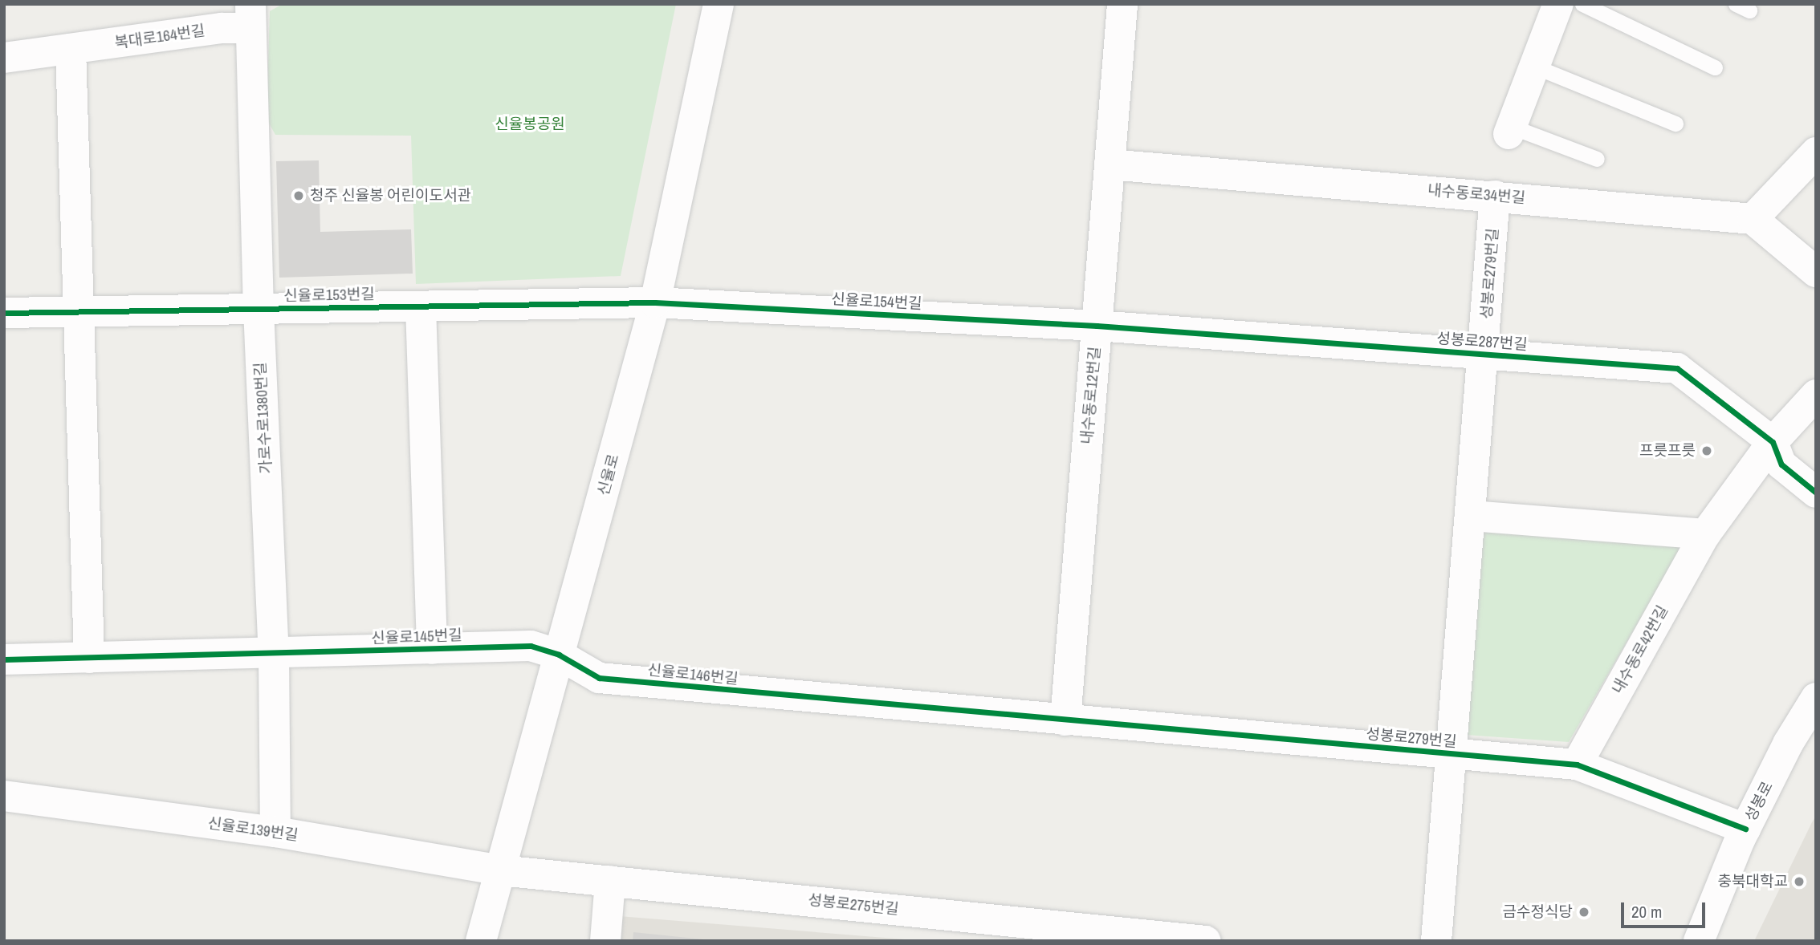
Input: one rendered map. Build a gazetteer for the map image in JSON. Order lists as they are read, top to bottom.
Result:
{
  "streets": {
    "street": [
      "복대로164번길",
      "내수동로34번길",
      "성봉로279번길",
      "신율로153번길",
      "신율로154번길",
      "성봉로287번길",
      "내수동로12번길",
      "가로수로1380번길",
      "신율로",
      "신율로145번길",
      "내수동로42번길",
      "신율로146번길",
      "성봉로",
      "신율로139번길",
      "성봉로275번길"
    ]
  },
  "crossings": [
    ["복대로164번길", "가로수로1380번길"],
    ["내수동로34번길", "성봉로279번길"],
    ["내수동로34번길", "내수동로12번길"],
    ["성봉로279번길", "성봉로287번길"],
    ["성봉로279번길", "내수동로12번길"],
    ["성봉로279번길", "내수동로42번길"],
    ["성봉로279번길", "신율로146번길"],
    ["성봉로279번길", "성봉로"],
    ["신율로153번길", "신율로154번길"],
    ["신율로153번길", "가로수로1380번길"],
    ["신율로153번길", "신율로"],
    ["신율로153번길", "신율로145번길"],
    ["신율로154번길", "성봉로287번길"],
    ["신율로154번길", "내수동로12번길"],
    ["신율로154번길", "신율로"],
    ["성봉로287번길", "내수동로12번길"],
    ["성봉로287번길", "내수동로42번길"],
    ["내수동로12번길", "신율로146번길"],
    ["가로수로1380번길", "신율로145번길"],
    ["가로수로1380번길", "신율로139번길"],
    ["신율로", "신율로145번길"],
    ["신율로", "신율로146번길"],
    ["신율로", "신율로139번길"],
    ["신율로", "성봉로275번길"],
    ["신율로145번길", "신율로146번길"],
    ["신율로139번길", "성봉로275번길"]
  ],
  "parks": ["신율봉공원"],
  "places": [
    "청주 신율봉 어린이도서관",
    "프릇프릇",
    "충북대학교",
    "금수정식당"
  ],
  "scale_bar": "20 m"
}
